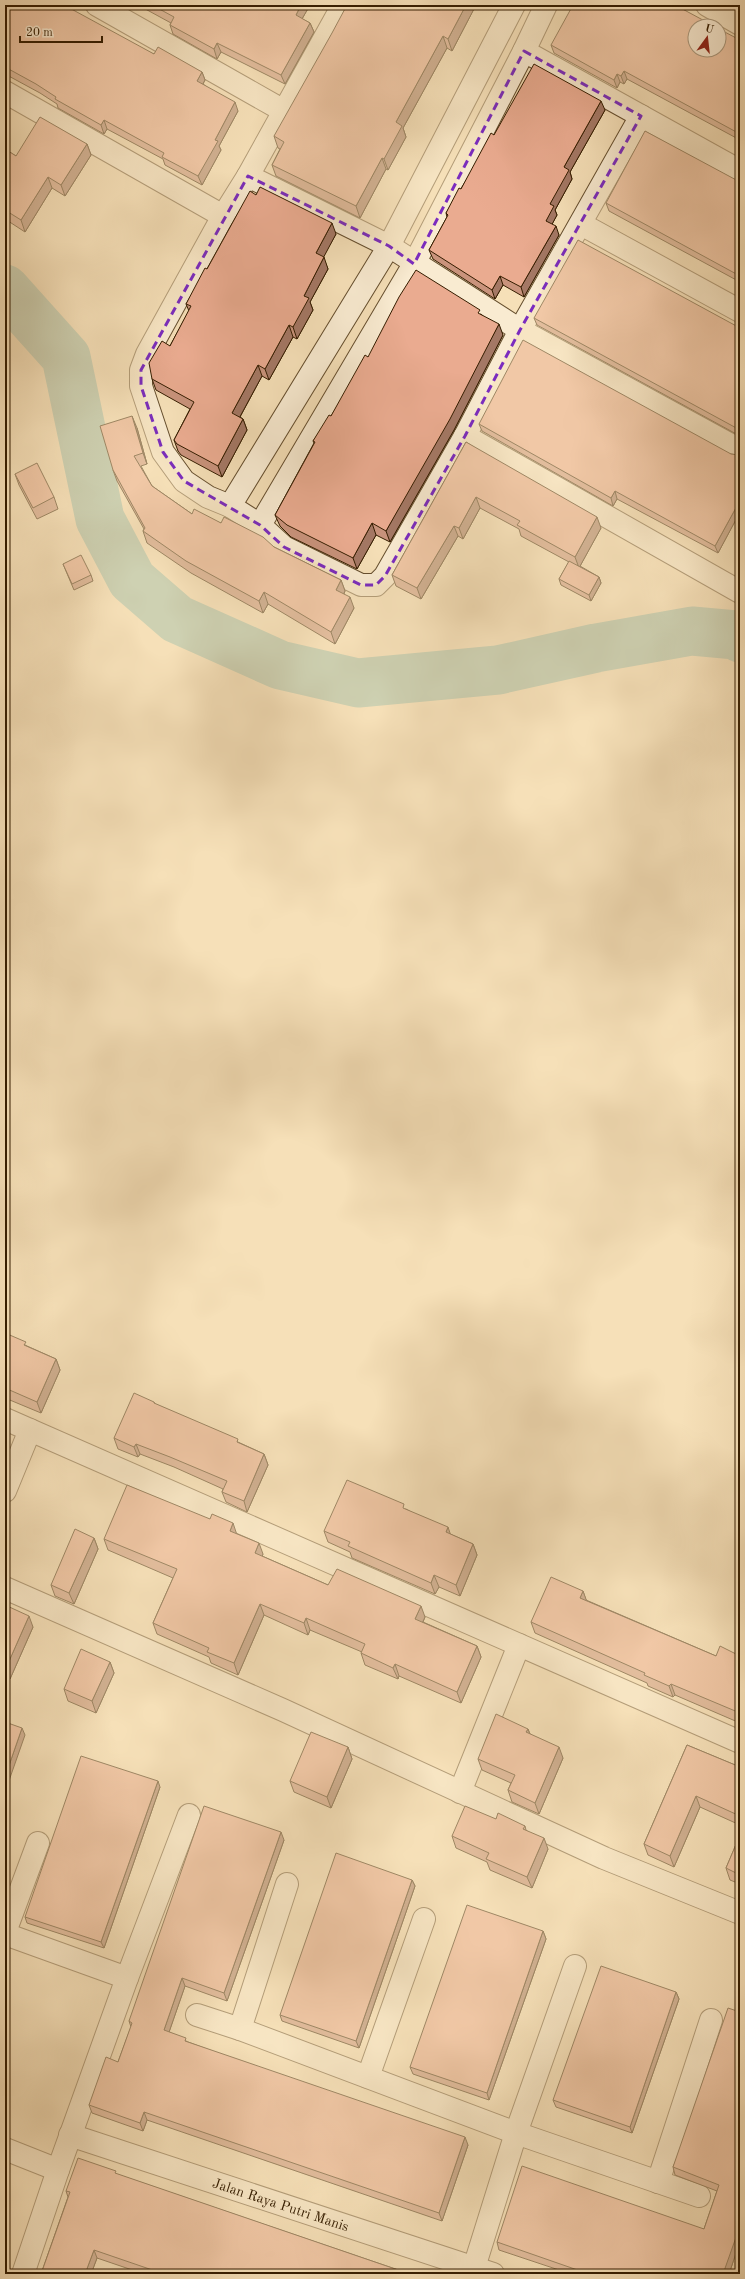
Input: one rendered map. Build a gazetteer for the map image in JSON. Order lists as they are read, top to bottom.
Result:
{
  "streets": {
    "street": ["Jalan Raya Putri Manis"]
  },
  "scale_bar": "20 m",
  "north": "top"
}
